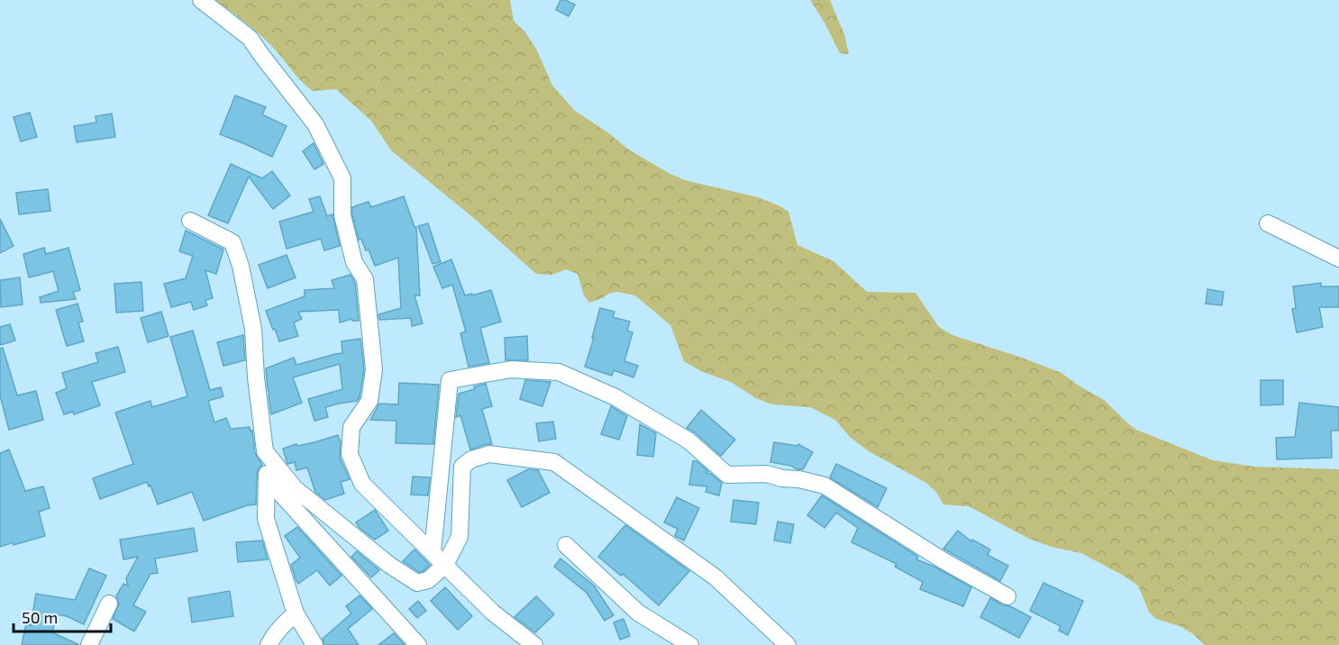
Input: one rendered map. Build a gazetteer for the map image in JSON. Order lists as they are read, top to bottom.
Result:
{
  "scale_bar": "50 m"
}
